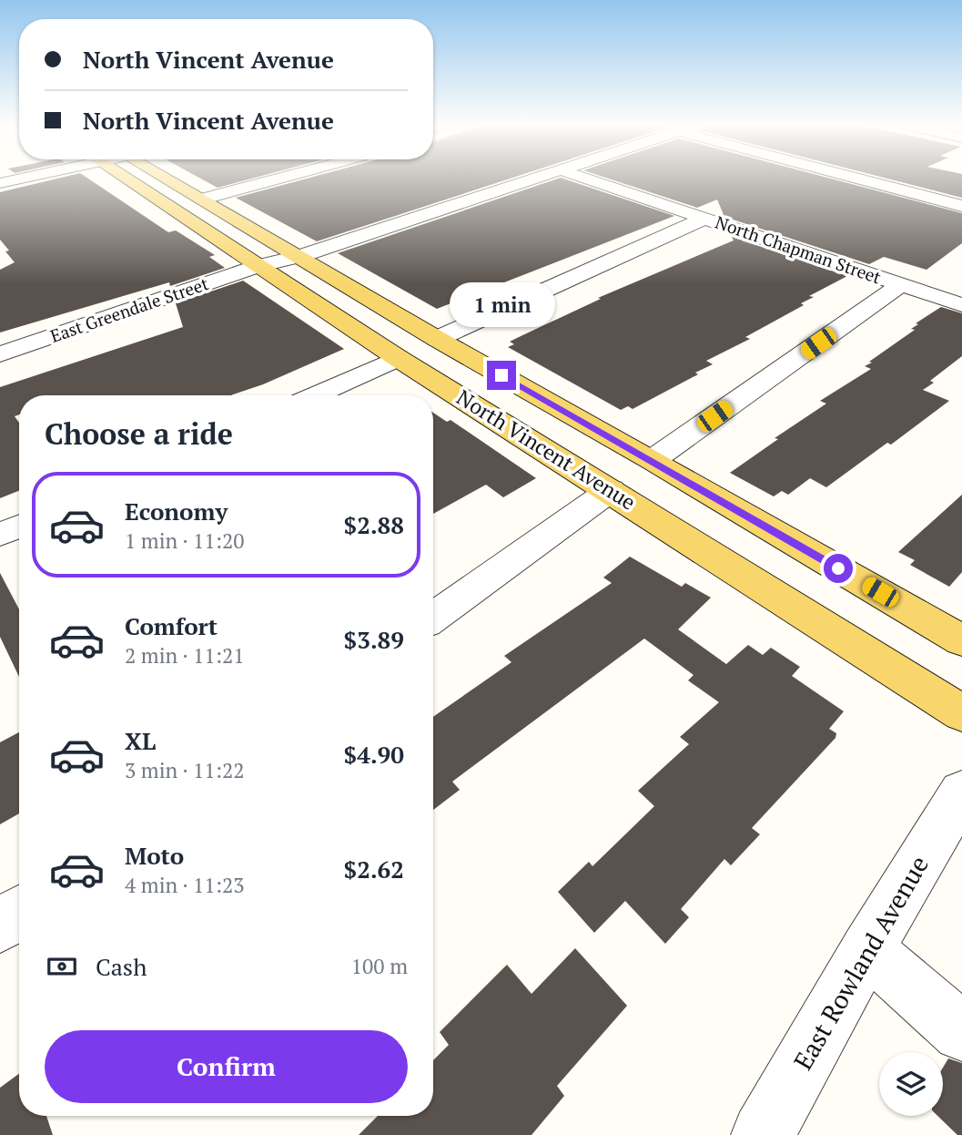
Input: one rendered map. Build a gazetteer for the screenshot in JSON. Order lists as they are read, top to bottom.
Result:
{
  "streets": {
    "main road": ["North Vincent Avenue"],
    "street": ["North Chapman Street", "East Greendale Street", "East Rowland Avenue"]
  },
  "crossings": [
    ["East Greendale Street", "North Vincent Avenue"]
  ],
  "page": {
    "banner": ["North Vincent Avenue", "North Vincent Avenue"],
    "bubble": "1 min",
    "heading": "Choose a ride",
    "list": [
      {
        "name": "Economy",
        "note": "1 min · 11:20",
        "value": "$2.88"
      },
      {
        "name": "Comfort",
        "note": "2 min · 11:21",
        "value": "$3.89"
      },
      {
        "name": "XL",
        "note": "3 min · 11:22",
        "value": "$4.90"
      },
      {
        "name": "Moto",
        "note": "4 min · 11:23",
        "value": "$2.62"
      }
    ],
    "pay": ["Cash", "100 m"],
    "buttons": "Confirm"
  }
}
